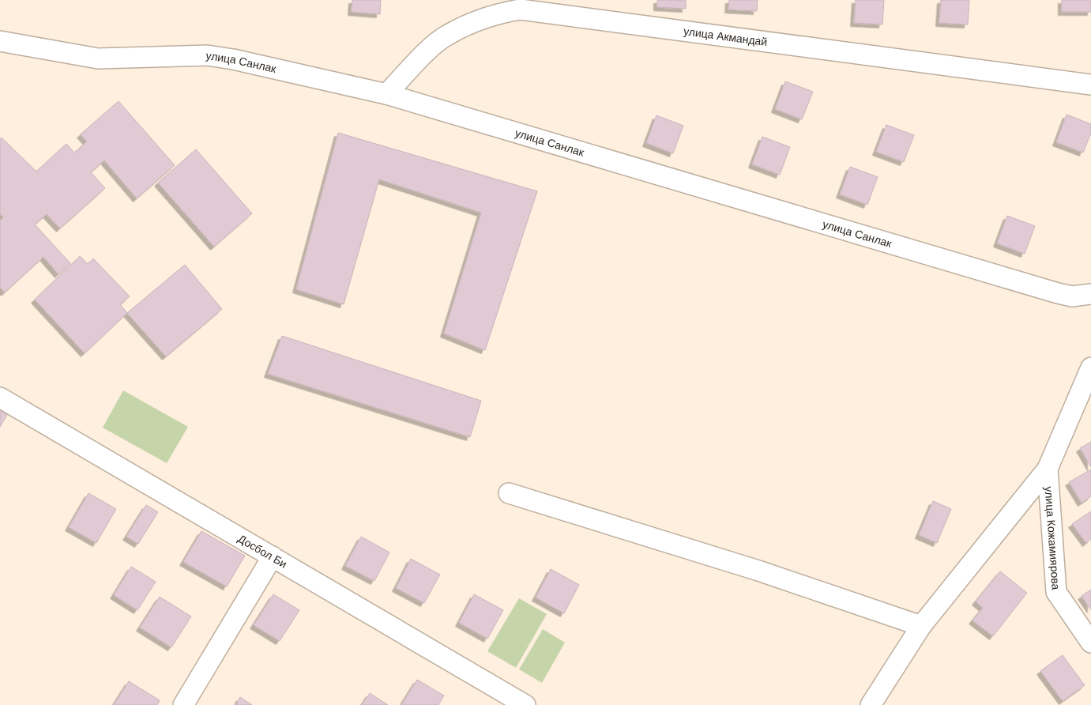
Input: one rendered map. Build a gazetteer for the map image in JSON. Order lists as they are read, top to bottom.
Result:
{
  "streets": {
    "street": [
      "улица Акмандай",
      "улица Санлак",
      "улица Кожамиярова",
      "Досбол Би"
    ]
  },
  "crossings": [
    ["улица Акмандай", "улица Санлак"]
  ]
}
